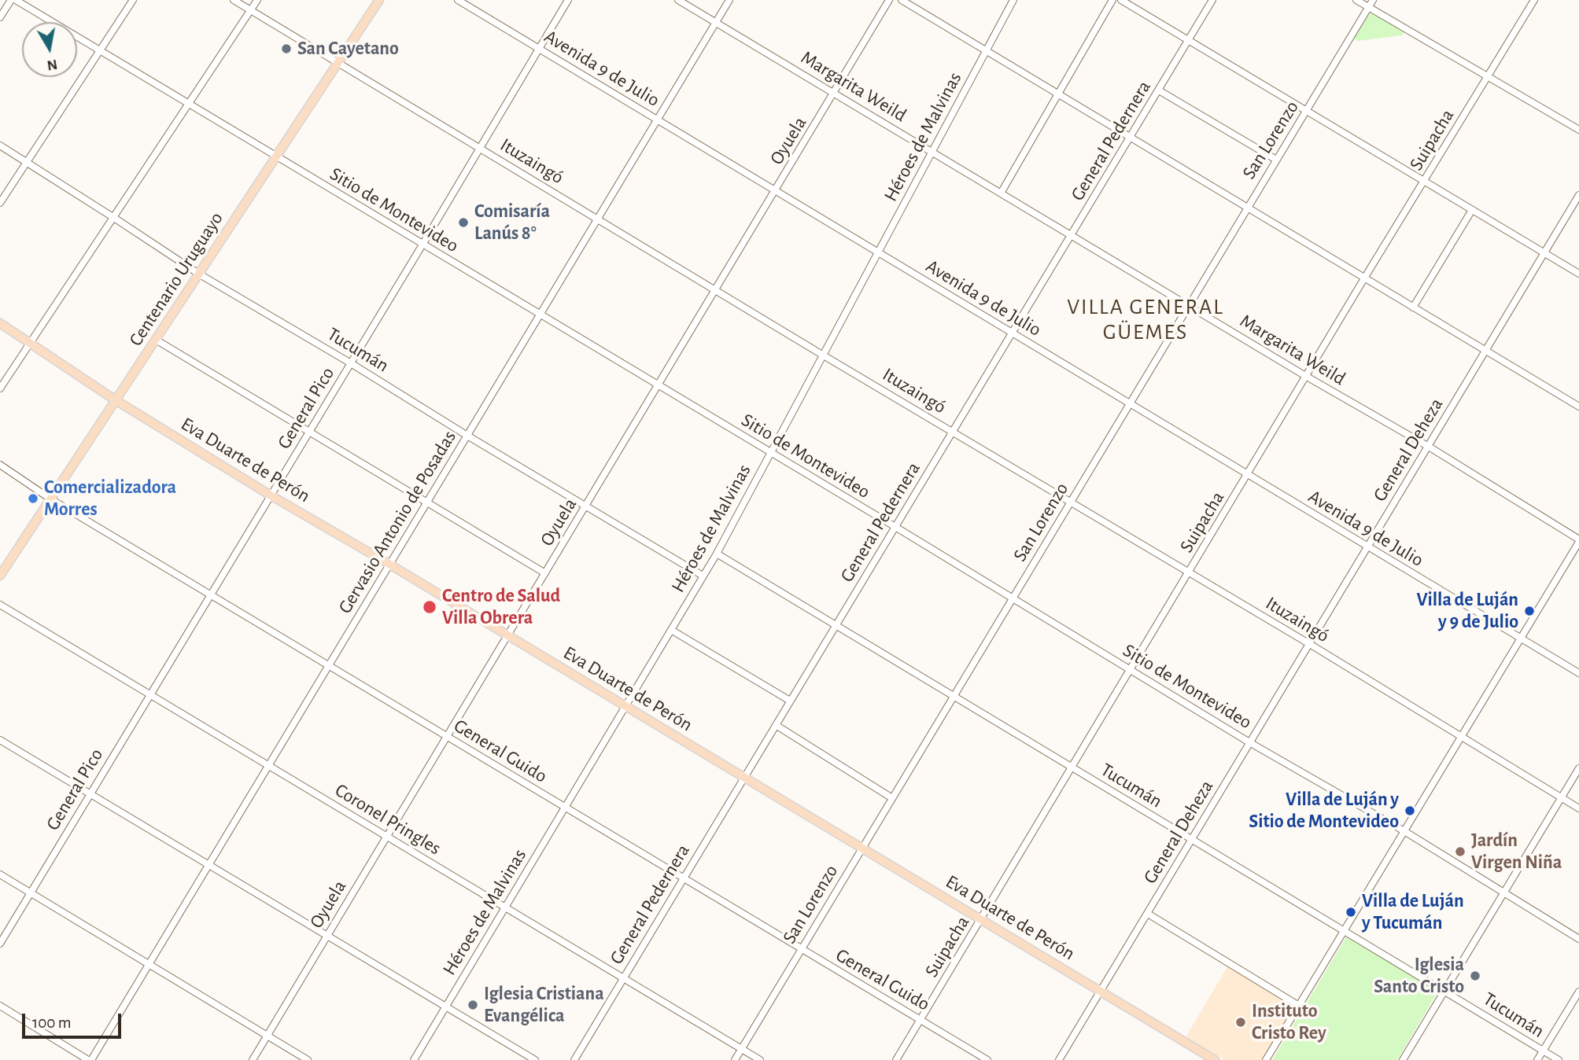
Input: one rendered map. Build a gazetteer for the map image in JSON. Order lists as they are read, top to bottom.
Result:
{
  "streets": {
    "main road": ["Centenario Uruguayo", "Eva Duarte de Perón"],
    "street": [
      "Avenida 9 de Julio",
      "Margarita Weild",
      "Héroes de Malvinas",
      "San Lorenzo",
      "Suipacha",
      "Oyuela",
      "General Pedernera",
      "Ituzaingó",
      "Sitio de Montevideo",
      "Tucumán",
      "General Pico",
      "General Deheza",
      "Gervasio Antonio de Posadas",
      "General Guido",
      "Coronel Pringles"
    ]
  },
  "crossings": [
    ["Avenida 9 de Julio", "Héroes de Malvinas"],
    ["Avenida 9 de Julio", "San Lorenzo"],
    ["Avenida 9 de Julio", "Suipacha"],
    ["Avenida 9 de Julio", "Oyuela"],
    ["Avenida 9 de Julio", "General Pedernera"],
    ["Avenida 9 de Julio", "General Pico"],
    ["Avenida 9 de Julio", "General Deheza"],
    ["Avenida 9 de Julio", "Gervasio Antonio de Posadas"],
    ["Margarita Weild", "Héroes de Malvinas"],
    ["Margarita Weild", "San Lorenzo"],
    ["Margarita Weild", "Suipacha"],
    ["Margarita Weild", "Oyuela"],
    ["Margarita Weild", "General Pedernera"],
    ["Margarita Weild", "General Deheza"],
    ["Margarita Weild", "Gervasio Antonio de Posadas"],
    ["Héroes de Malvinas", "Ituzaingó"],
    ["Héroes de Malvinas", "Sitio de Montevideo"],
    ["Héroes de Malvinas", "Tucumán"],
    ["Héroes de Malvinas", "Eva Duarte de Perón"],
    ["Héroes de Malvinas", "General Guido"],
    ["Héroes de Malvinas", "Coronel Pringles"],
    ["San Lorenzo", "Ituzaingó"],
    ["San Lorenzo", "Sitio de Montevideo"],
    ["San Lorenzo", "Tucumán"],
    ["San Lorenzo", "Eva Duarte de Perón"],
    ["San Lorenzo", "General Guido"],
    ["San Lorenzo", "Coronel Pringles"],
    ["Suipacha", "Ituzaingó"],
    ["Suipacha", "Sitio de Montevideo"],
    ["Suipacha", "Tucumán"],
    ["Suipacha", "Eva Duarte de Perón"],
    ["Suipacha", "General Guido"],
    ["Oyuela", "Ituzaingó"],
    ["Oyuela", "Sitio de Montevideo"],
    ["Oyuela", "Tucumán"],
    ["Oyuela", "Eva Duarte de Perón"],
    ["Oyuela", "General Guido"],
    ["Oyuela", "Coronel Pringles"],
    ["General Pedernera", "Ituzaingó"],
    ["General Pedernera", "Sitio de Montevideo"],
    ["General Pedernera", "Tucumán"],
    ["General Pedernera", "Eva Duarte de Perón"],
    ["General Pedernera", "General Guido"],
    ["General Pedernera", "Coronel Pringles"],
    ["Ituzaingó", "Centenario Uruguayo"],
    ["Ituzaingó", "General Pico"],
    ["Ituzaingó", "General Deheza"],
    ["Ituzaingó", "Gervasio Antonio de Posadas"],
    ["Sitio de Montevideo", "Centenario Uruguayo"],
    ["Sitio de Montevideo", "General Pico"],
    ["Sitio de Montevideo", "General Deheza"],
    ["Sitio de Montevideo", "Gervasio Antonio de Posadas"],
    ["Centenario Uruguayo", "Tucumán"],
    ["Centenario Uruguayo", "Eva Duarte de Perón"],
    ["Centenario Uruguayo", "General Guido"],
    ["Tucumán", "General Pico"],
    ["Tucumán", "General Deheza"],
    ["Tucumán", "Gervasio Antonio de Posadas"],
    ["General Pico", "Eva Duarte de Perón"],
    ["General Pico", "General Guido"],
    ["General Pico", "Coronel Pringles"],
    ["General Deheza", "Eva Duarte de Perón"],
    ["Eva Duarte de Perón", "Gervasio Antonio de Posadas"],
    ["Gervasio Antonio de Posadas", "General Guido"],
    ["Gervasio Antonio de Posadas", "Coronel Pringles"]
  ],
  "districts": ["VILLA GENERAL GÜEMES"],
  "places": [
    "San Cayetano",
    "Comisaría Lanús 8°",
    "Comercializadora Morres",
    "Centro de Salud Villa Obrera",
    "Villa de Luján y 9 de Julio",
    "Villa de Luján y Sitio de Montevideo",
    "Jardín Virgen Niña",
    "Villa de Luján y Tucumán",
    "Iglesia Santo Cristo",
    "Iglesia Cristiana Evangélica",
    "Instituto Cristo Rey"
  ],
  "scale_bar": "100 m",
  "north": "bottom"
}
